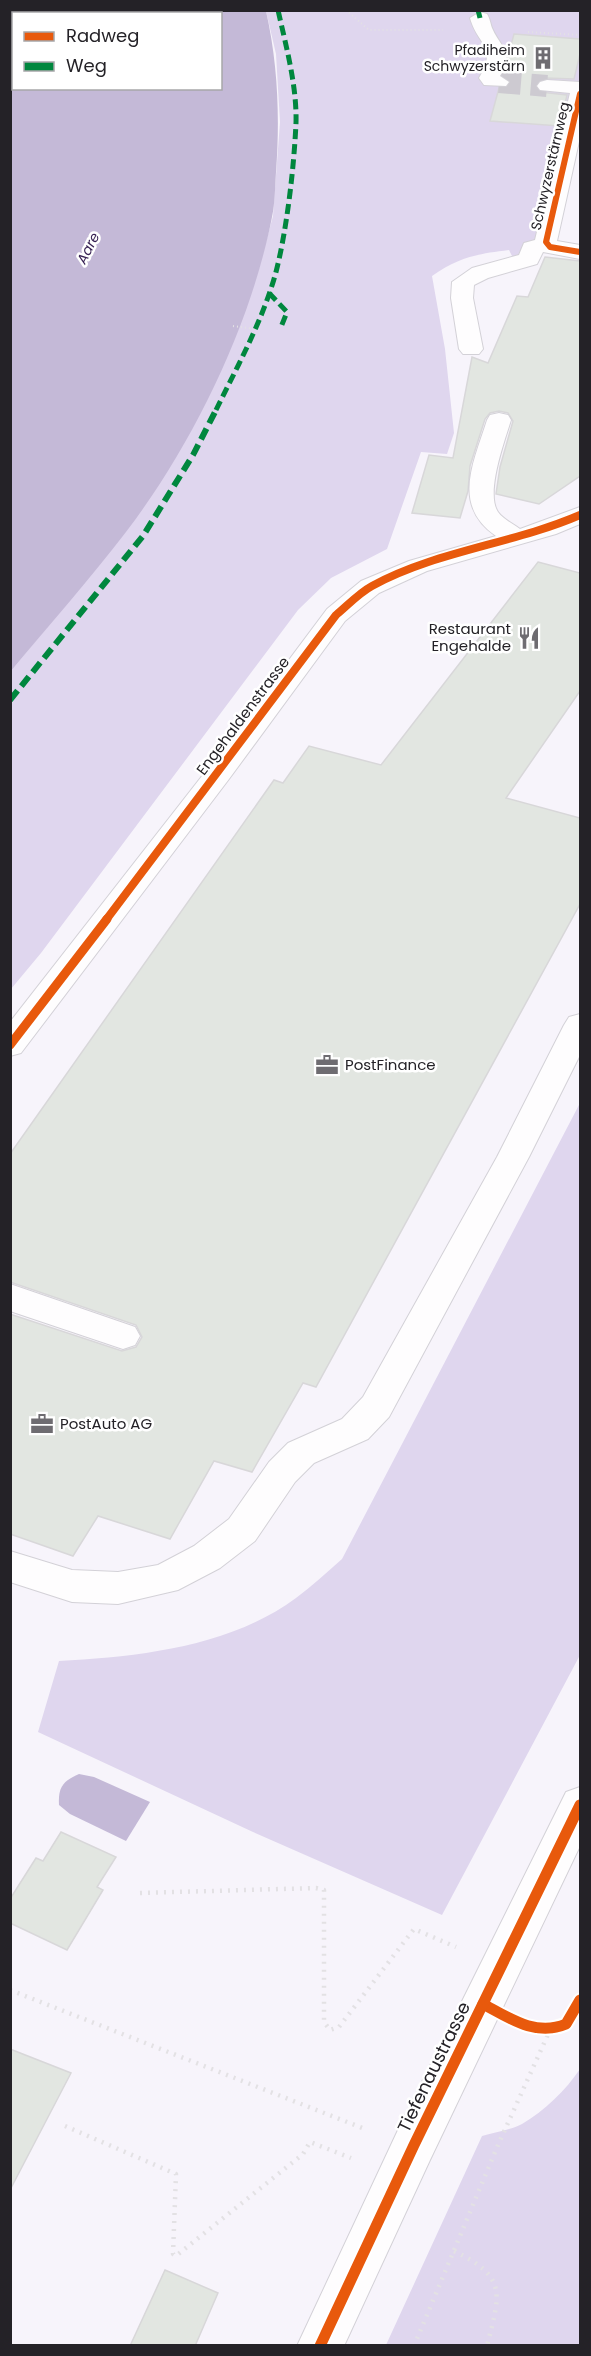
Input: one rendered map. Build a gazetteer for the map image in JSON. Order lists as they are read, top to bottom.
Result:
{
  "streets": {
    "street": ["Schwyzerstärnweg", "Engehaldenstrasse", "Tiefenaustrasse"]
  },
  "water": ["Aare"],
  "places": {
    "building": ["Pfadiheim Schwyzerstärn"],
    "restaurant": ["Restaurant Engehalde"],
    "office": ["PostFinance", "PostAuto AG"]
  },
  "legend": ["Radweg", "Weg"]
}
